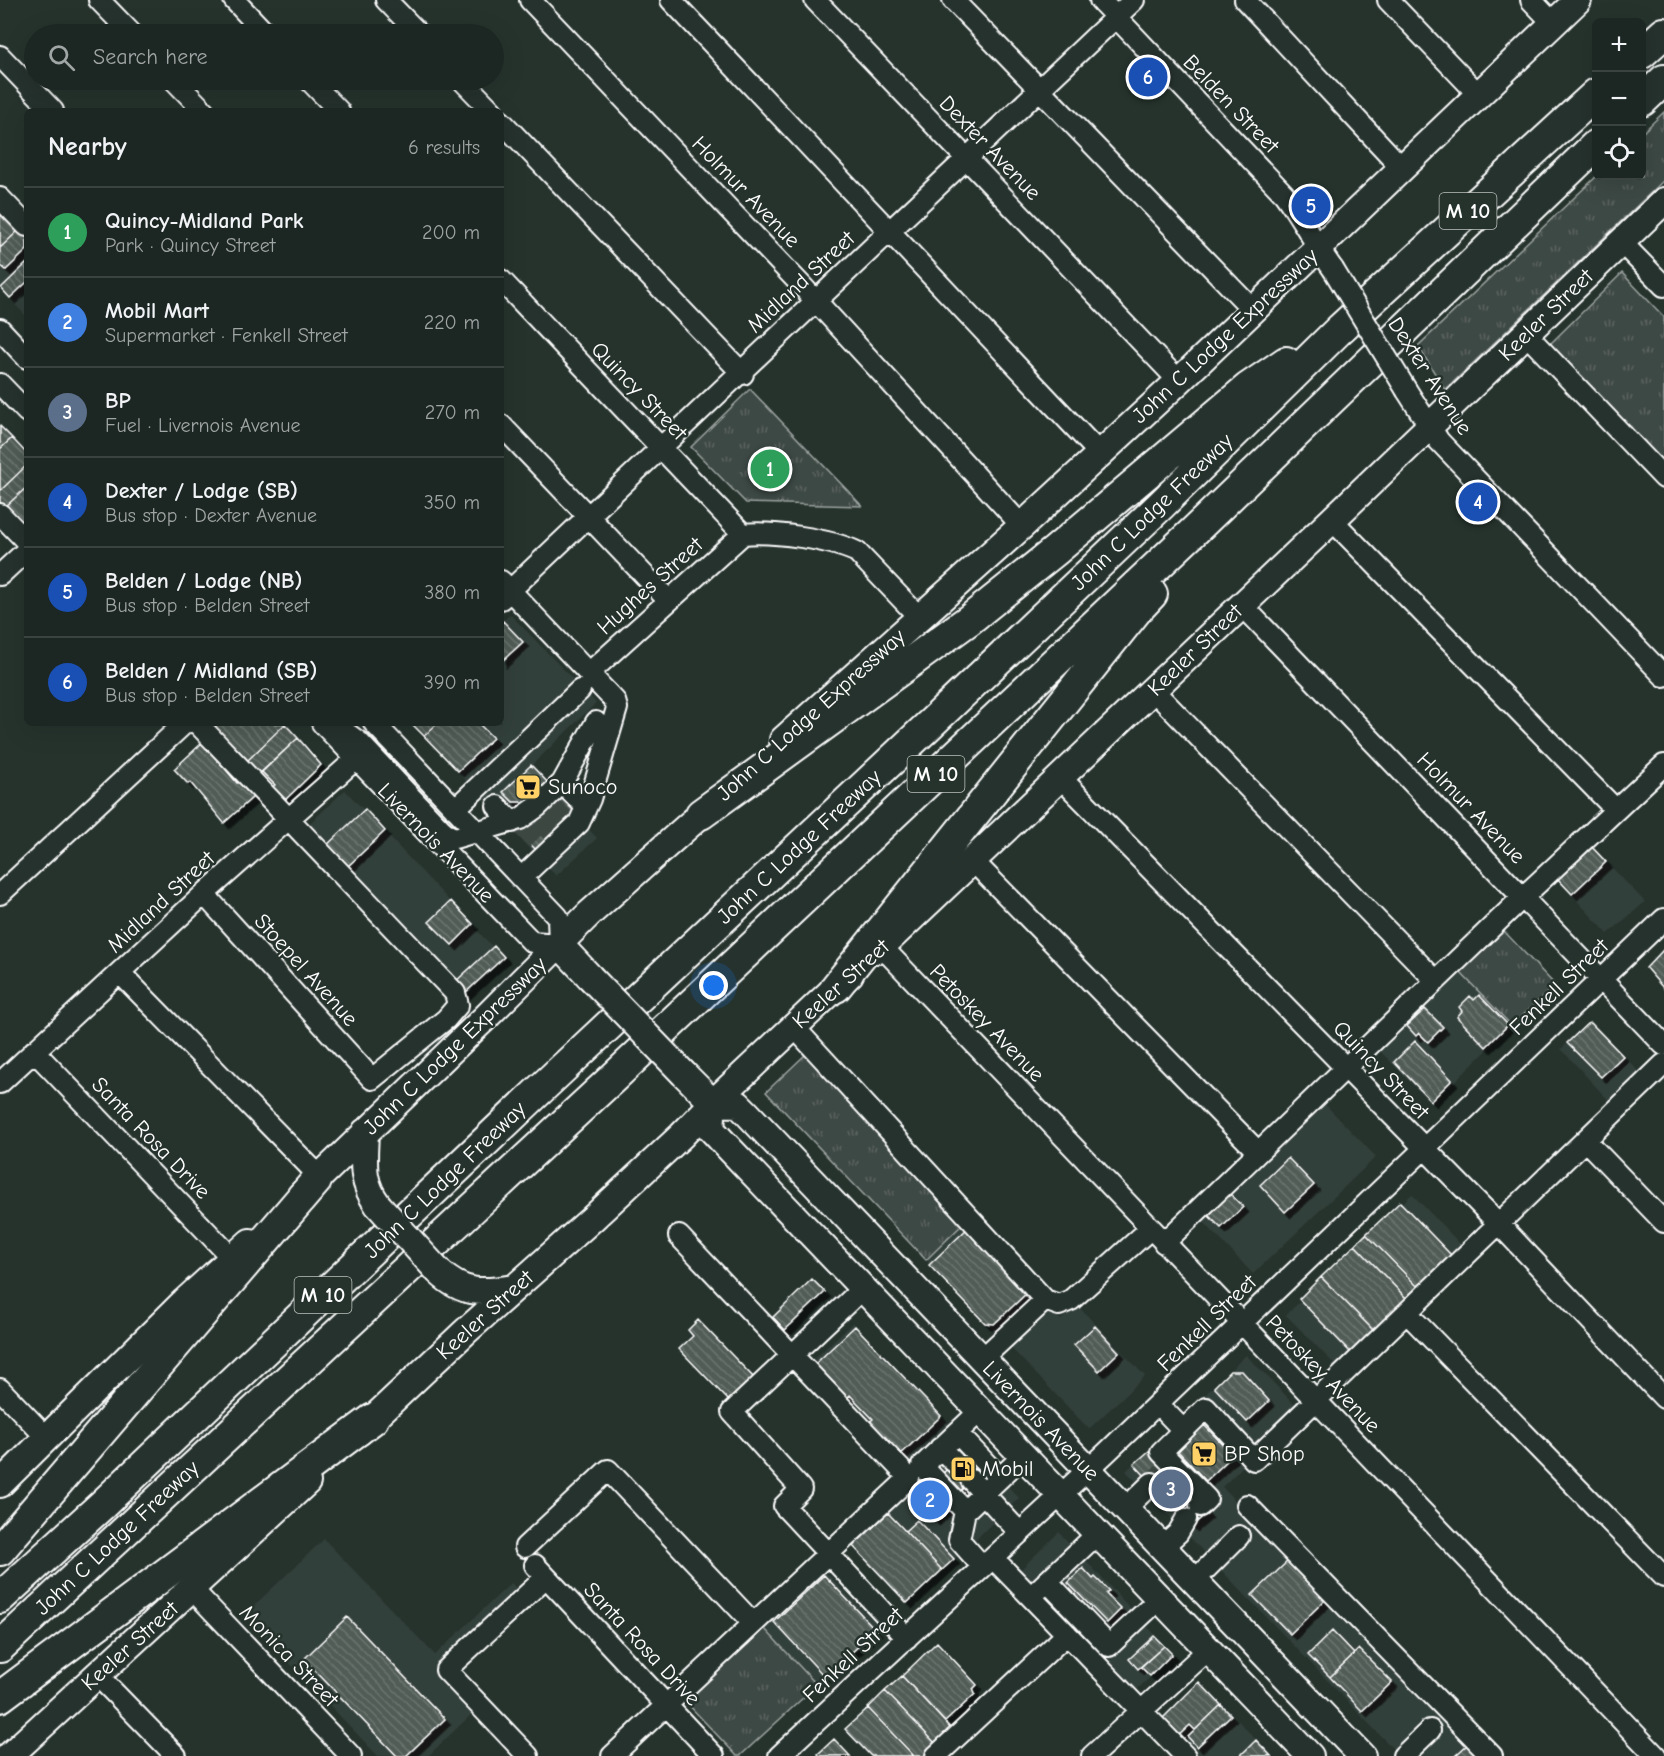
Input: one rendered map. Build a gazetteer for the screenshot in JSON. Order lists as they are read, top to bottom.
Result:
{
  "streets": {
    "highway": ["M 10", "John C Lodge Freeway"],
    "main road": ["Keeler Street", "John C Lodge Expressway", "Livernois Avenue"],
    "street": [
      "Belden Street",
      "Dexter Avenue",
      "Holmur Avenue",
      "Midland Street",
      "Quincy Street",
      "Hughes Street",
      "Stoepel Avenue",
      "Fenkell Street",
      "Petoskey Avenue",
      "Santa Rosa Drive",
      "Monica Street"
    ]
  },
  "crossings": [
    ["Belden Street", "Dexter Avenue"],
    ["Belden Street", "Midland Street"],
    ["Belden Street", "John C Lodge Expressway"],
    ["Dexter Avenue", "Midland Street"],
    ["Dexter Avenue", "Keeler Street"],
    ["Dexter Avenue", "John C Lodge Expressway"],
    ["Holmur Avenue", "Midland Street"],
    ["Holmur Avenue", "Keeler Street"],
    ["Holmur Avenue", "John C Lodge Expressway"],
    ["Holmur Avenue", "Fenkell Street"],
    ["Midland Street", "Quincy Street"],
    ["Midland Street", "Livernois Avenue"],
    ["Midland Street", "Stoepel Avenue"],
    ["Midland Street", "Santa Rosa Drive"],
    ["Keeler Street", "Quincy Street"],
    ["Keeler Street", "Livernois Avenue"],
    ["Keeler Street", "Petoskey Avenue"],
    ["Keeler Street", "Monica Street"],
    ["John C Lodge Expressway", "Quincy Street"],
    ["John C Lodge Expressway", "Hughes Street"],
    ["John C Lodge Expressway", "Livernois Avenue"],
    ["John C Lodge Expressway", "Santa Rosa Drive"],
    ["Quincy Street", "Hughes Street"],
    ["Quincy Street", "Fenkell Street"],
    ["Hughes Street", "Livernois Avenue"],
    ["Livernois Avenue", "Fenkell Street"],
    ["Fenkell Street", "Petoskey Avenue"]
  ],
  "places": {
    "supermarket": ["Sunoco", "BP Shop"],
    "fuel station": ["Mobil"]
  },
  "page": {
    "map_buttons": ["+", "−"],
    "search": "Search here",
    "pins": [
      "6",
      "5",
      "1",
      "4",
      "3",
      "2"
    ],
    "heading": ["Nearby", "6 results"],
    "list": [
      {
        "mark": "1",
        "name": "Quincy-Midland Park",
        "note": "Park · Quincy Street",
        "value": "200 m"
      },
      {
        "mark": "2",
        "name": "Mobil Mart",
        "note": "Supermarket · Fenkell Street",
        "value": "220 m"
      },
      {
        "mark": "3",
        "name": "BP",
        "note": "Fuel · Livernois Avenue",
        "value": "270 m"
      },
      {
        "mark": "4",
        "name": "Dexter / Lodge (SB)",
        "note": "Bus stop · Dexter Avenue",
        "value": "350 m"
      },
      {
        "mark": "5",
        "name": "Belden / Lodge (NB)",
        "note": "Bus stop · Belden Street",
        "value": "380 m"
      },
      {
        "mark": "6",
        "name": "Belden / Midland (SB)",
        "note": "Bus stop · Belden Street",
        "value": "390 m"
      }
    ]
  }
}
